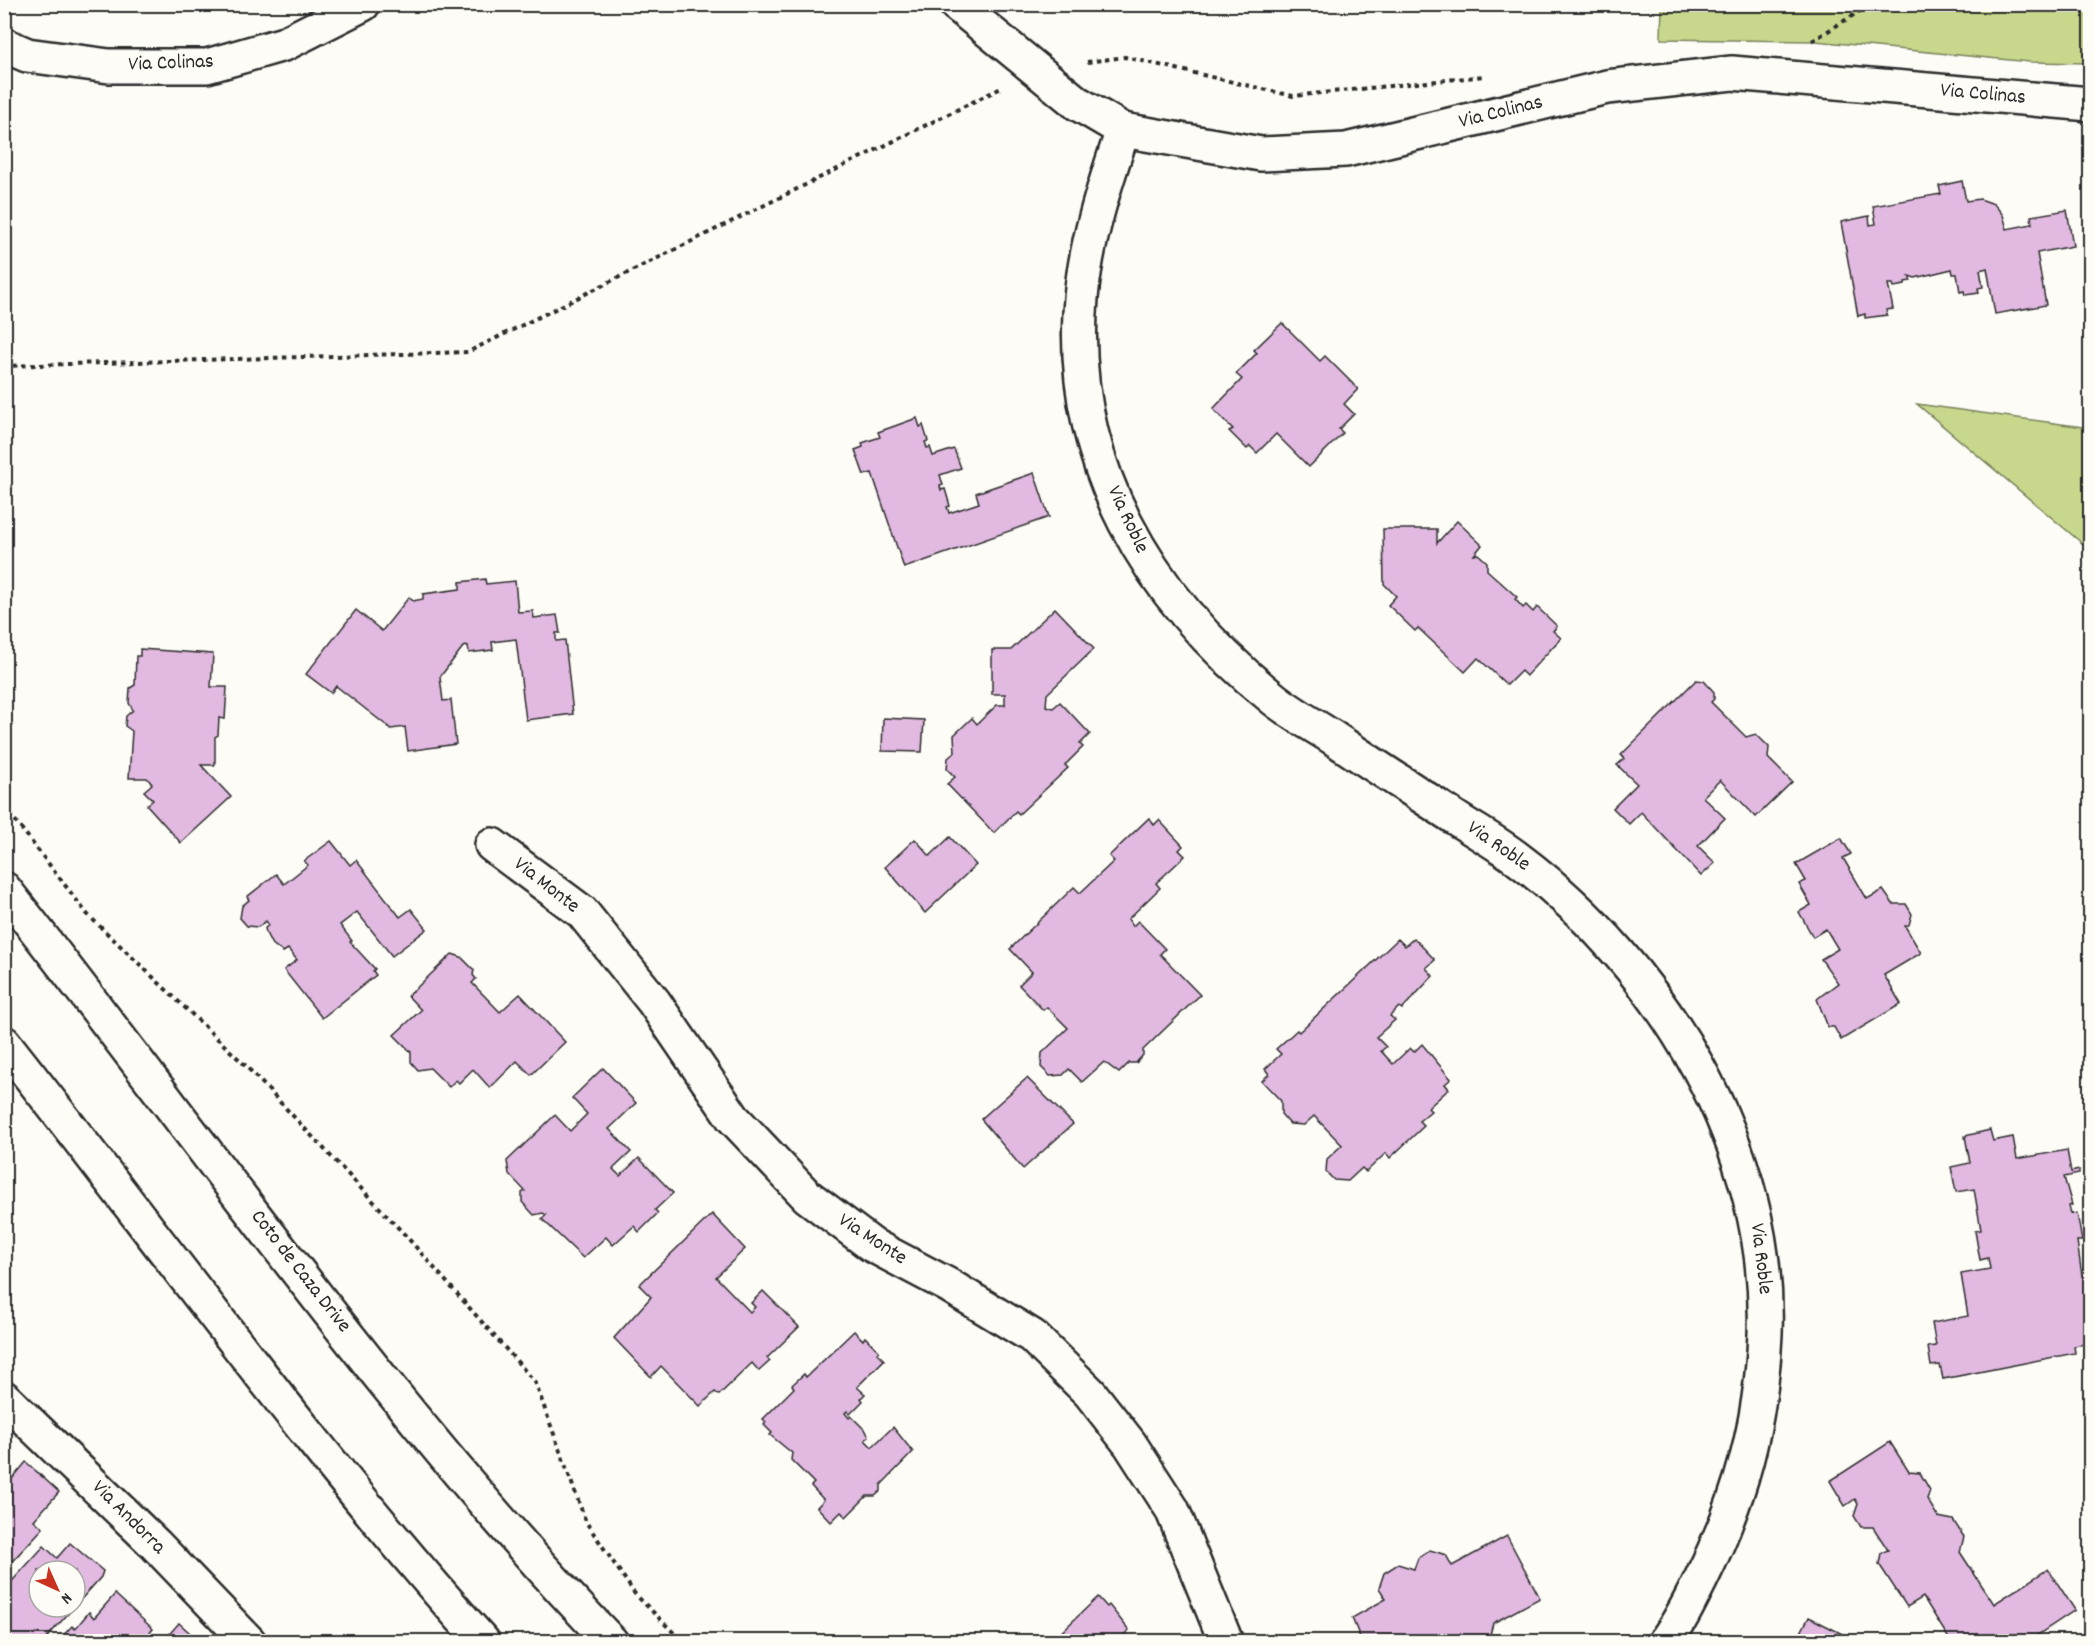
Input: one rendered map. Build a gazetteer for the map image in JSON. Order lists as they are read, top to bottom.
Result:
{
  "streets": {
    "street": [
      "Via Colinas",
      "Via Roble",
      "Via Monte",
      "Coto de Caza Drive",
      "Via Andorra"
    ]
  },
  "crossings": [
    ["Via Colinas", "Via Roble"]
  ],
  "north": "bottom right"
}
